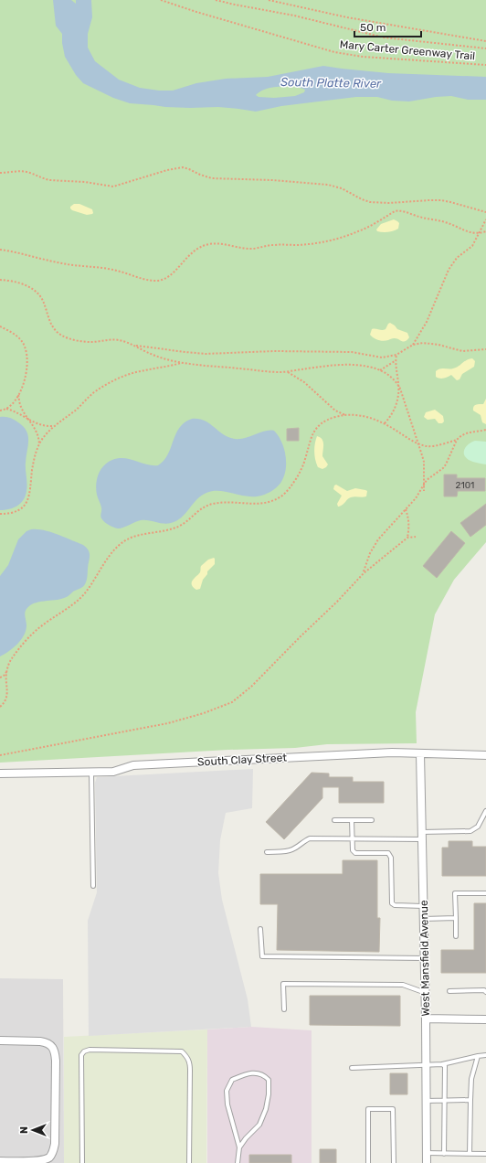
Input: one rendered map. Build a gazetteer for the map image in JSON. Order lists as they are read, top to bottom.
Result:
{
  "streets": {
    "street": ["South Clay Street", "West Mansfield Avenue"],
    "path": ["Mary Carter Greenway Trail"]
  },
  "crossings": [
    ["South Clay Street", "West Mansfield Avenue"]
  ],
  "water": ["South Platte River"],
  "house_numbers": ["2101"],
  "scale_bar": "50 m",
  "north": "left"
}
